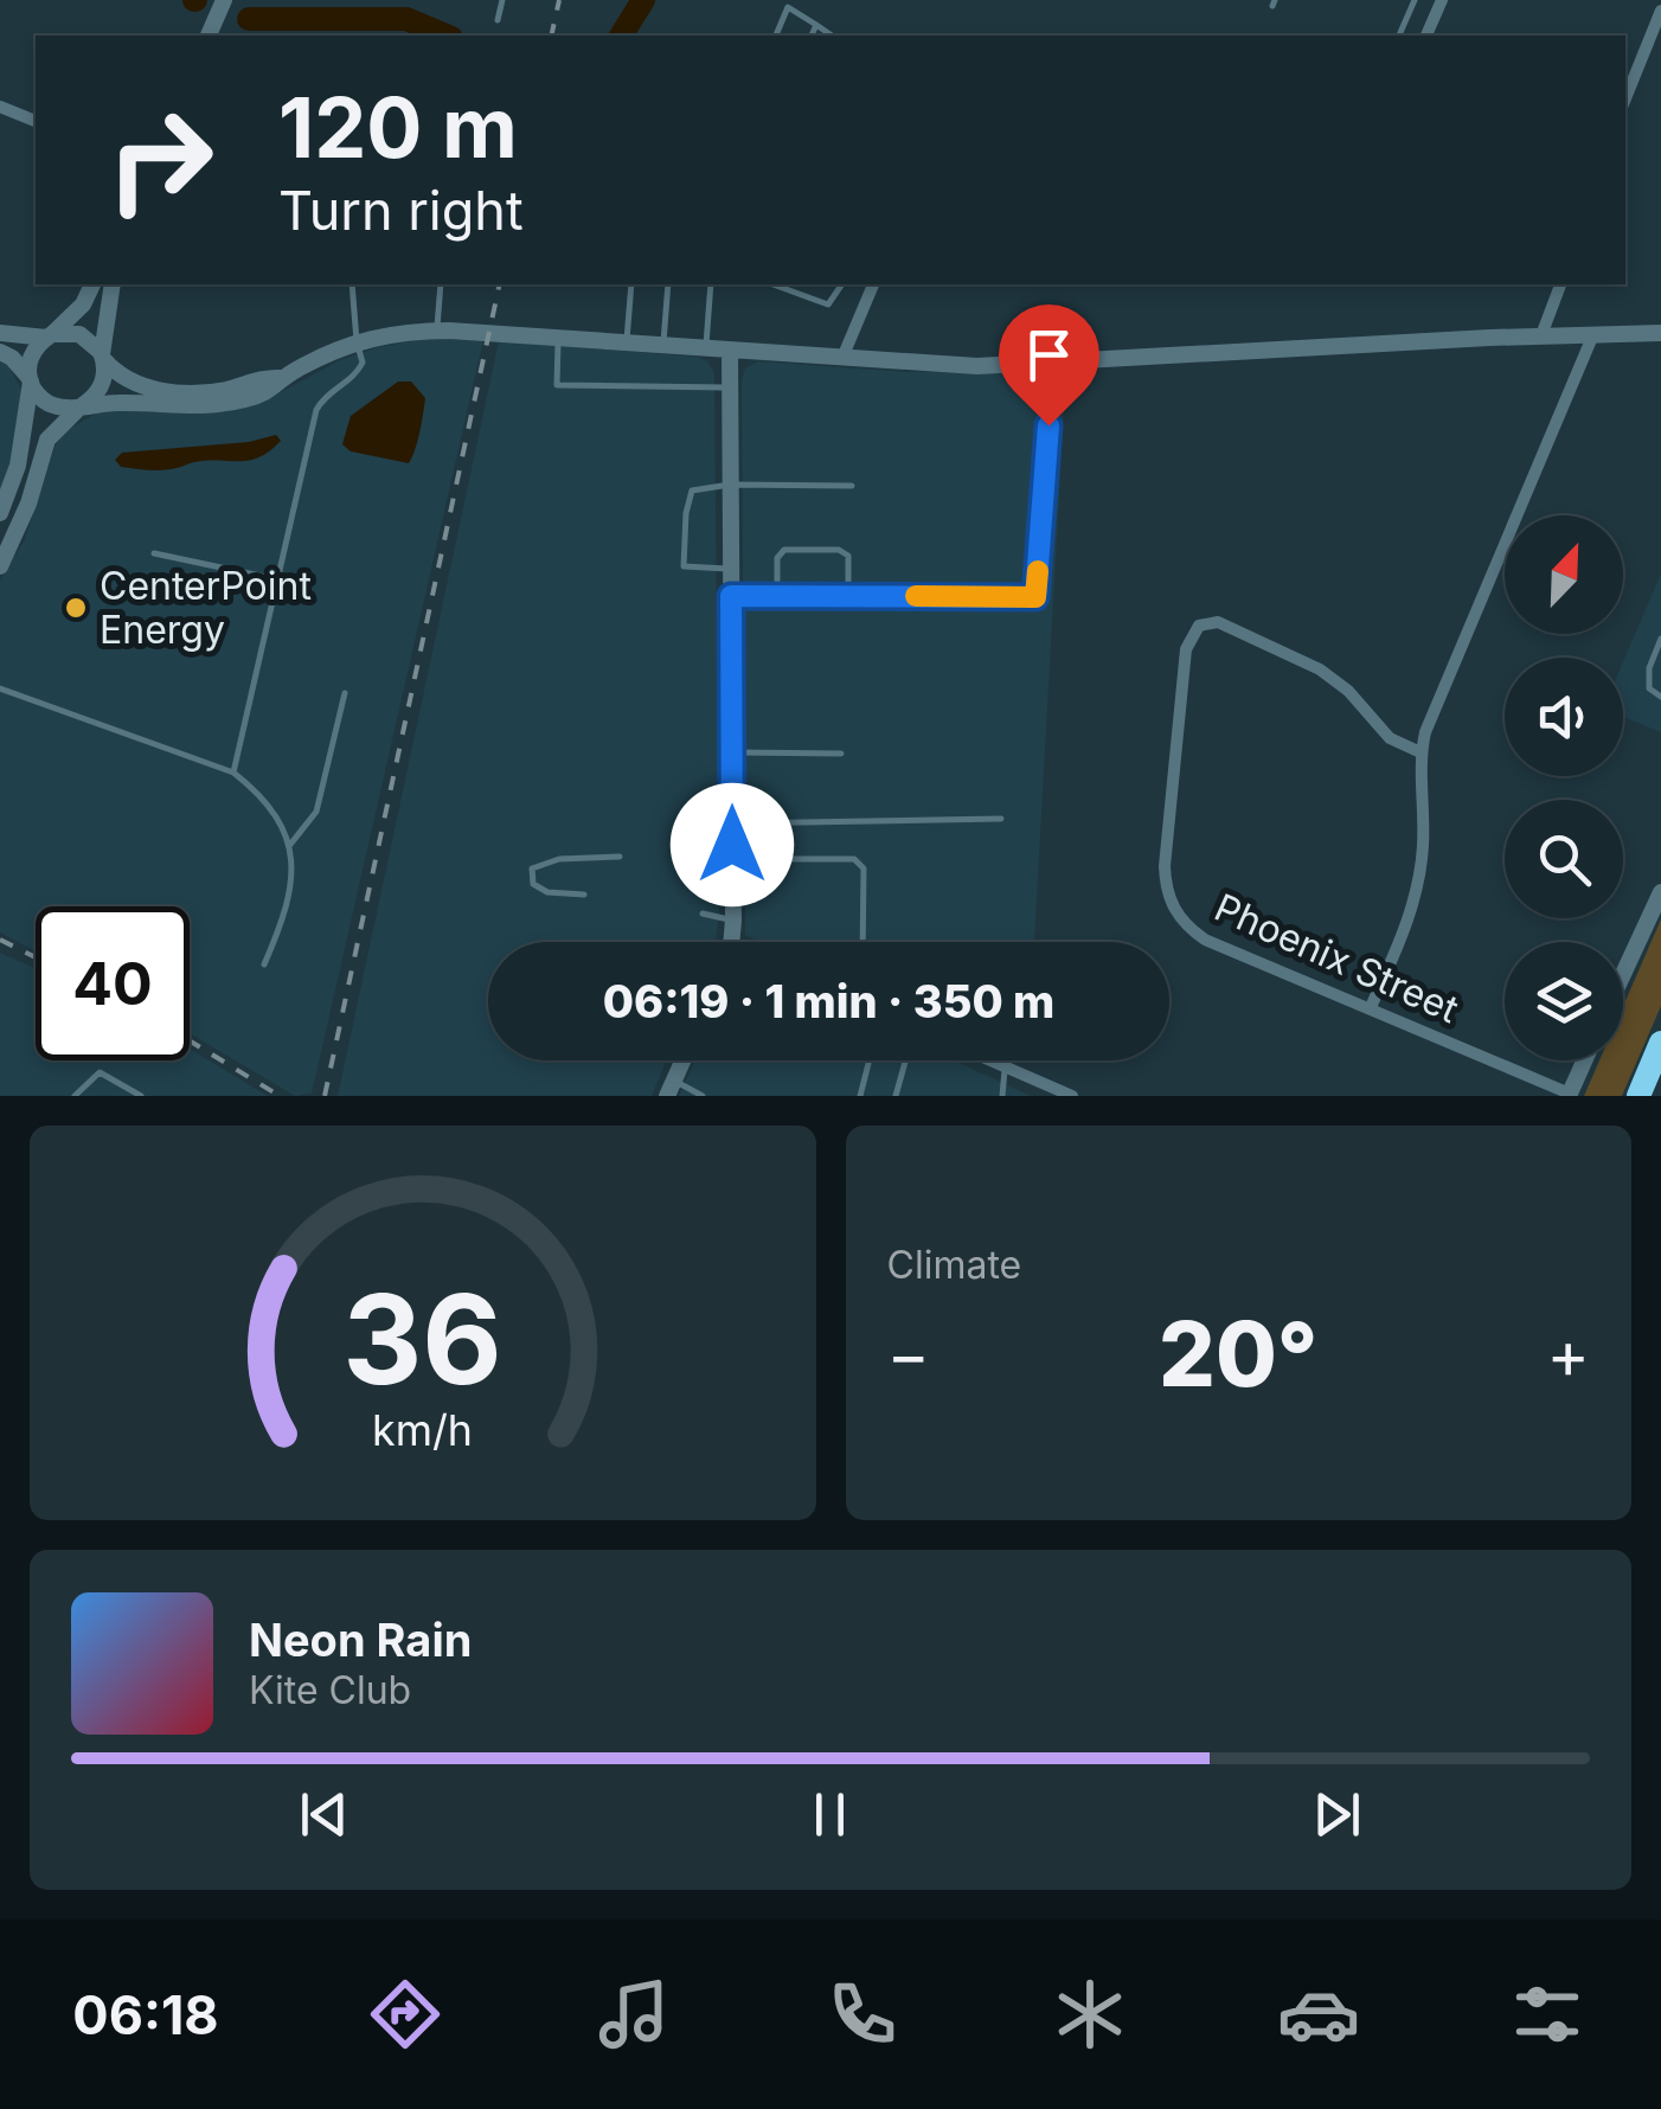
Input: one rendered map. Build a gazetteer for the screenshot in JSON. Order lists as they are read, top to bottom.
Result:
{
  "streets": {
    "street": ["Phoenix Street"]
  },
  "places": ["CenterPoint Energy"],
  "north": "top right",
  "page": {
    "turn": ["120 m", "Turn right"],
    "limit": "40",
    "trip": "06:19 · 1 min · 350 m",
    "tile": "Climate",
    "heat": ["−", "20°", "+"],
    "song": ["Neon Rain", "Kite Club"],
    "tabs": "06:18",
    "gauge": ["36", "km/h"]
  }
}
